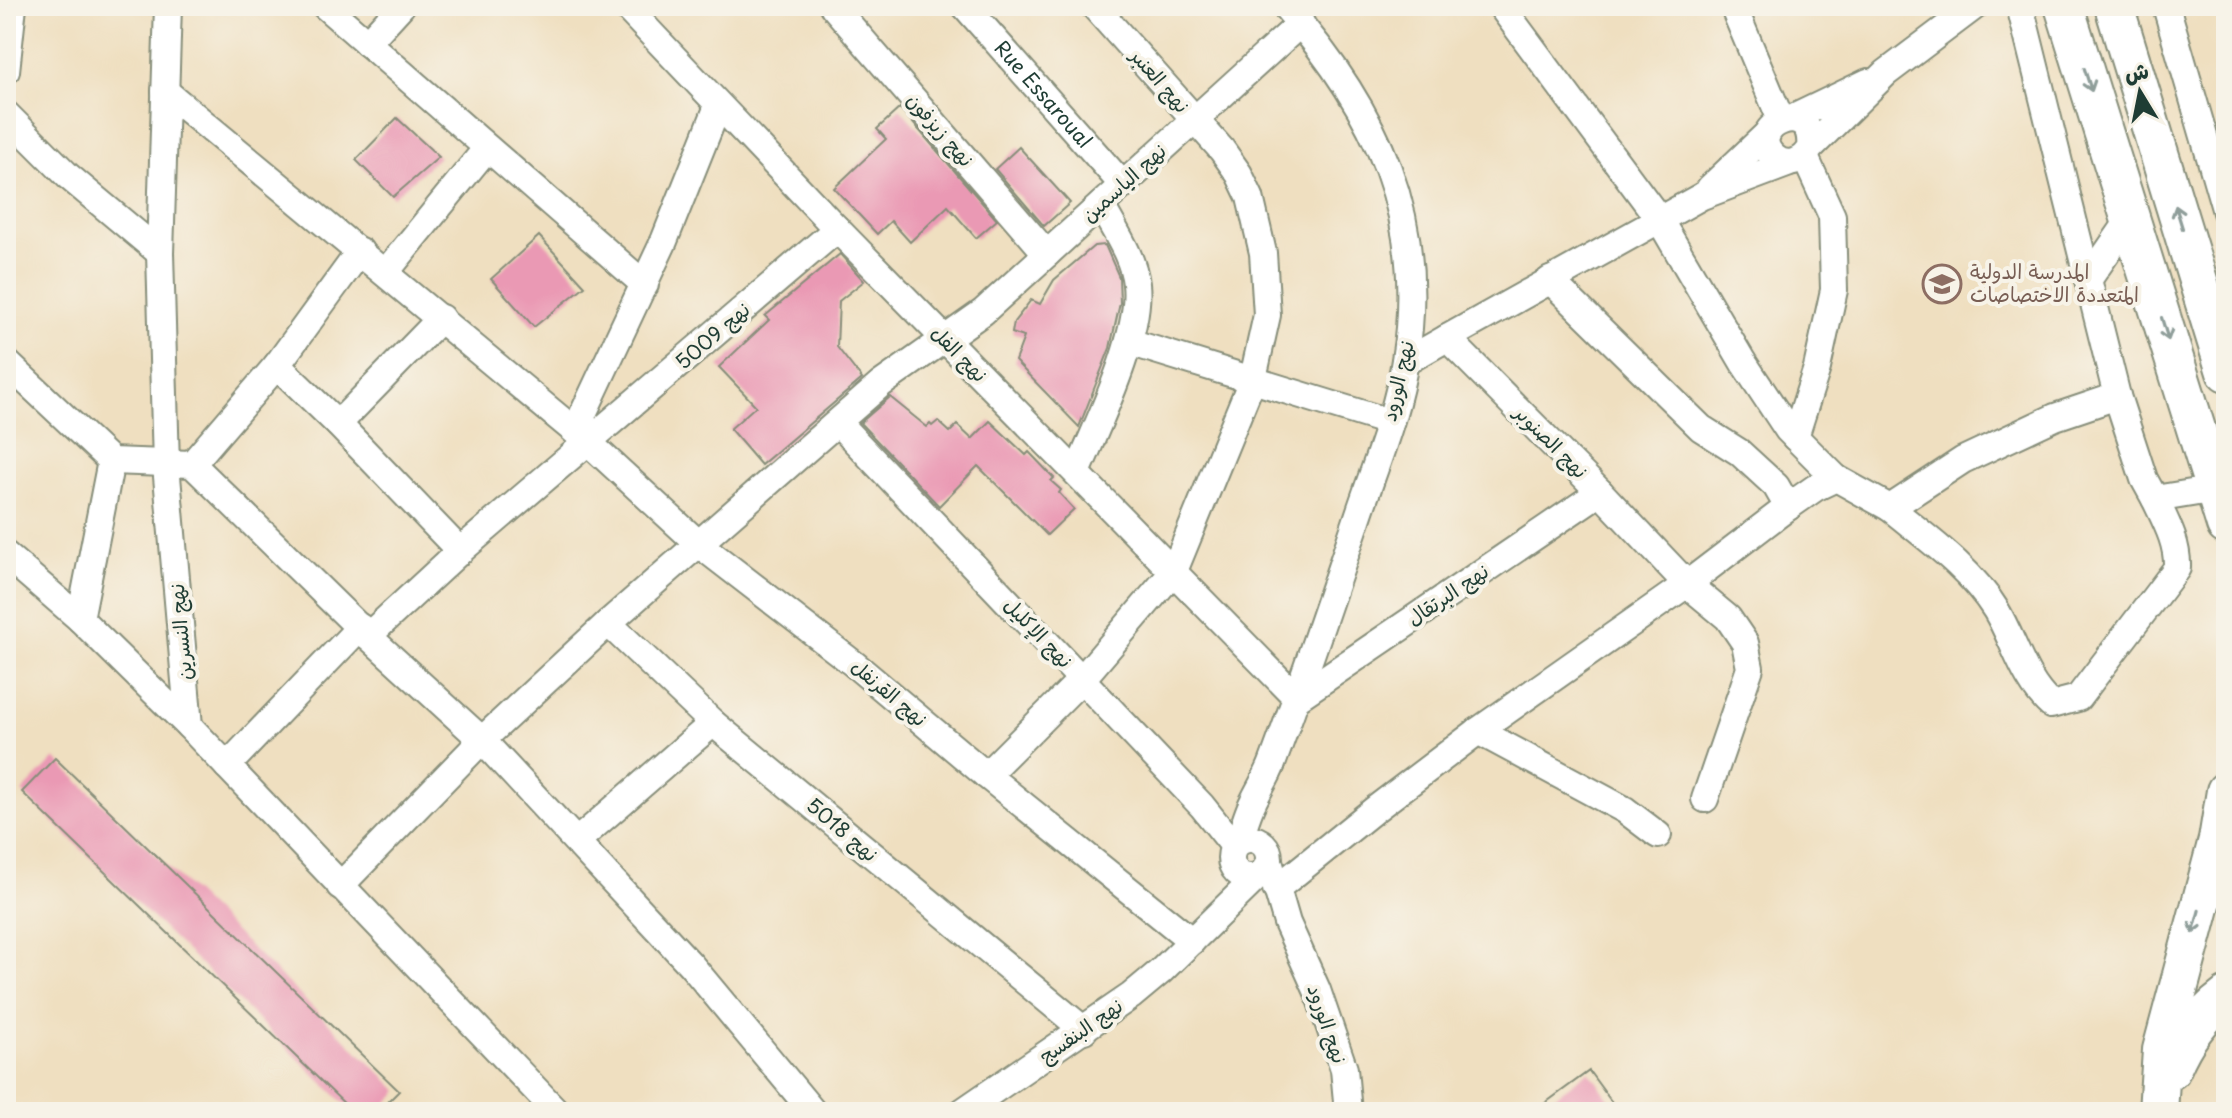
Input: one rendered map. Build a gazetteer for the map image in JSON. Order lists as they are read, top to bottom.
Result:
{
  "streets": {
    "street": [
      "نهج العنبر",
      "Rue Essaroual",
      "نهج زيزفون",
      "نهج الياسمين",
      "نهج 5009",
      "نهج الفل",
      "نهج الورود",
      "نهج الصنوبر",
      "نهج البرتقال",
      "نهج النسرين",
      "نهج الإكليل",
      "نهج القرنفل",
      "نهج 5018",
      "نهج البنفسج"
    ]
  },
  "crossings": [
    ["نهج العنبر", "نهج الياسمين"],
    ["نهج العنبر", "نهج الفل"],
    ["نهج العنبر", "نهج الإكليل"],
    ["نهج العنبر", "نهج القرنفل"],
    ["Rue Essaroual", "نهج الياسمين"],
    ["نهج زيزفون", "نهج الياسمين"],
    ["نهج الياسمين", "نهج الفل"],
    ["نهج الياسمين", "نهج الورود"],
    ["نهج الياسمين", "نهج الإكليل"],
    ["نهج الياسمين", "نهج القرنفل"],
    ["نهج الياسمين", "نهج 5018"],
    ["نهج 5009", "نهج الفل"],
    ["نهج 5009", "نهج القرنفل"],
    ["نهج الفل", "نهج الورود"],
    ["نهج الفل", "نهج البرتقال"],
    ["نهج الورود", "نهج البرتقال"],
    ["نهج الورود", "نهج الإكليل"],
    ["نهج الورود", "نهج البنفسج"],
    ["نهج الصنوبر", "نهج البرتقال"],
    ["نهج الصنوبر", "نهج البنفسج"],
    ["نهج النسرين", "نهج القرنفل"],
    ["نهج الإكليل", "نهج البنفسج"],
    ["نهج القرنفل", "نهج البنفسج"],
    ["نهج 5018", "نهج البنفسج"]
  ],
  "places": {
    "school or university": ["المدرسة الدولية المتعددة الاختصاصات"]
  },
  "north": "top"
}
